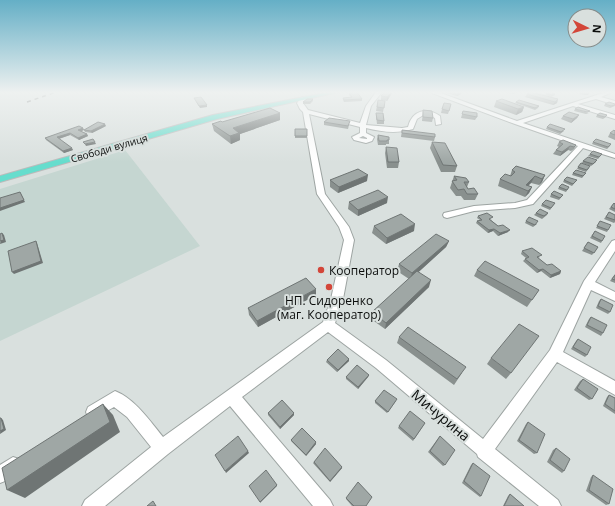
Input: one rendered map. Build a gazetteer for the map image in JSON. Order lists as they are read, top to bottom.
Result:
{
  "streets": {
    "main road": ["Свободи вулиця"],
    "street": ["Мичурина"]
  },
  "places": ["Кооператор", "НП. Сидоренко (маг. Кооператор)"],
  "north": "right"
}
